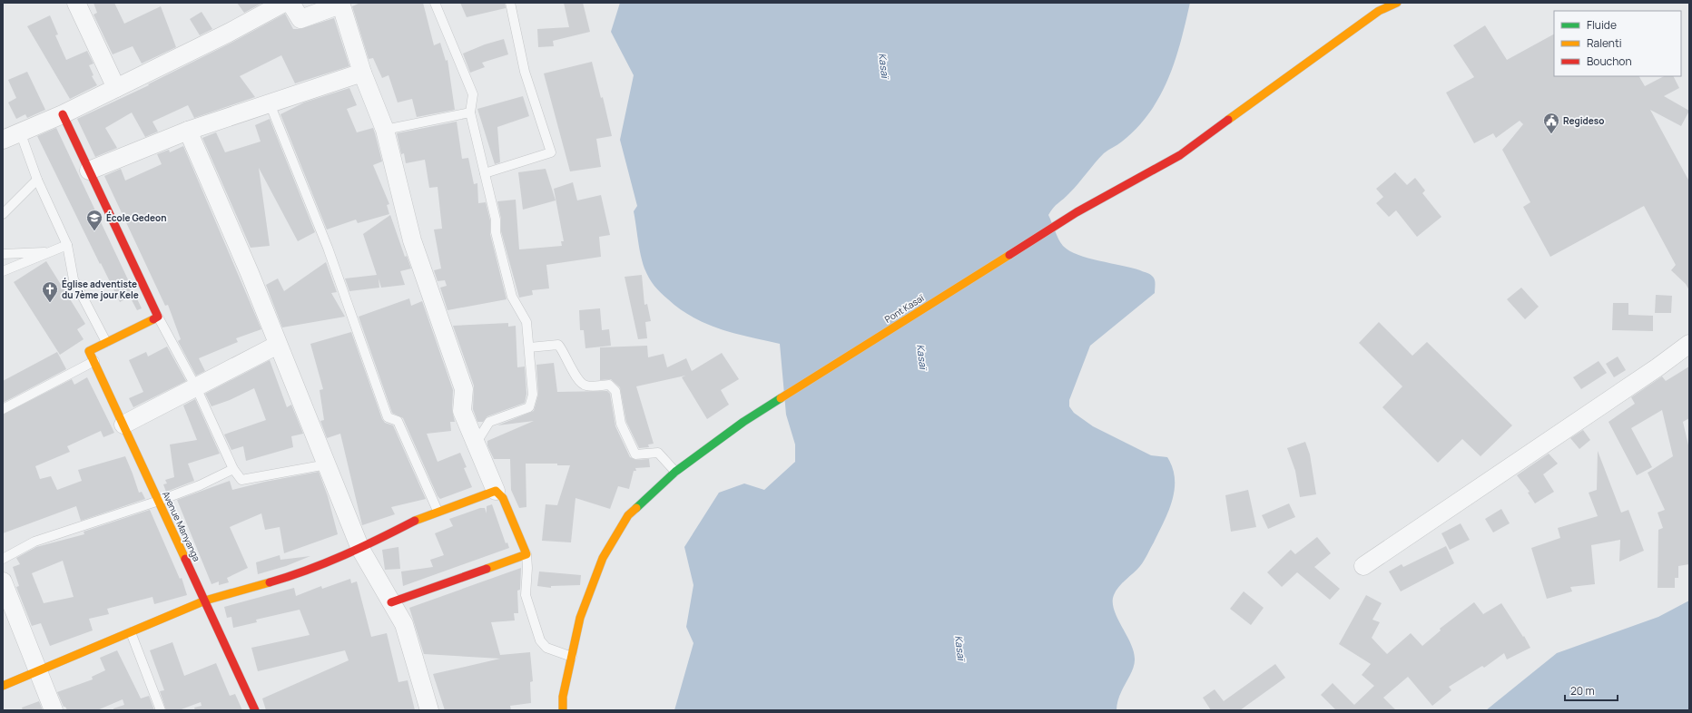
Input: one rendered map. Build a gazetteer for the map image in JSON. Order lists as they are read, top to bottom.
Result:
{
  "streets": {
    "street": ["Pont Kasaï", "Avenue Manyanga"]
  },
  "water": ["Kasaï"],
  "places": {
    "public building": ["Regideso"],
    "school or university": ["École Gedeon"],
    "church": ["Église adventiste du 7ème jour Kele"]
  },
  "legend": ["Fluide", "Ralenti", "Bouchon"],
  "scale_bar": "20 m"
}
